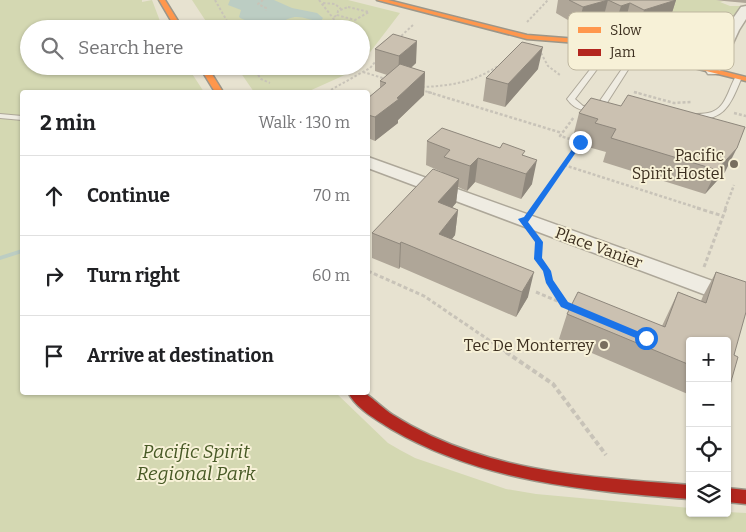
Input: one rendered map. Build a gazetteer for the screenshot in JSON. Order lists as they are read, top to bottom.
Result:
{
  "streets": {
    "street": ["Place Vanier"]
  },
  "parks": ["Pacific Spirit Regional Park"],
  "places": ["Pacific Spirit Hostel", "Tec De Monterrey"],
  "legend": ["Slow", "Jam"],
  "page": {
    "search": "Search here",
    "heading": ["2 min", "Walk · 130 m"],
    "list": [
      ["Continue", "70 m"],
      ["Turn right", "60 m"],
      "Arrive at destination"
    ],
    "map_buttons": ["+", "−"]
  }
}
